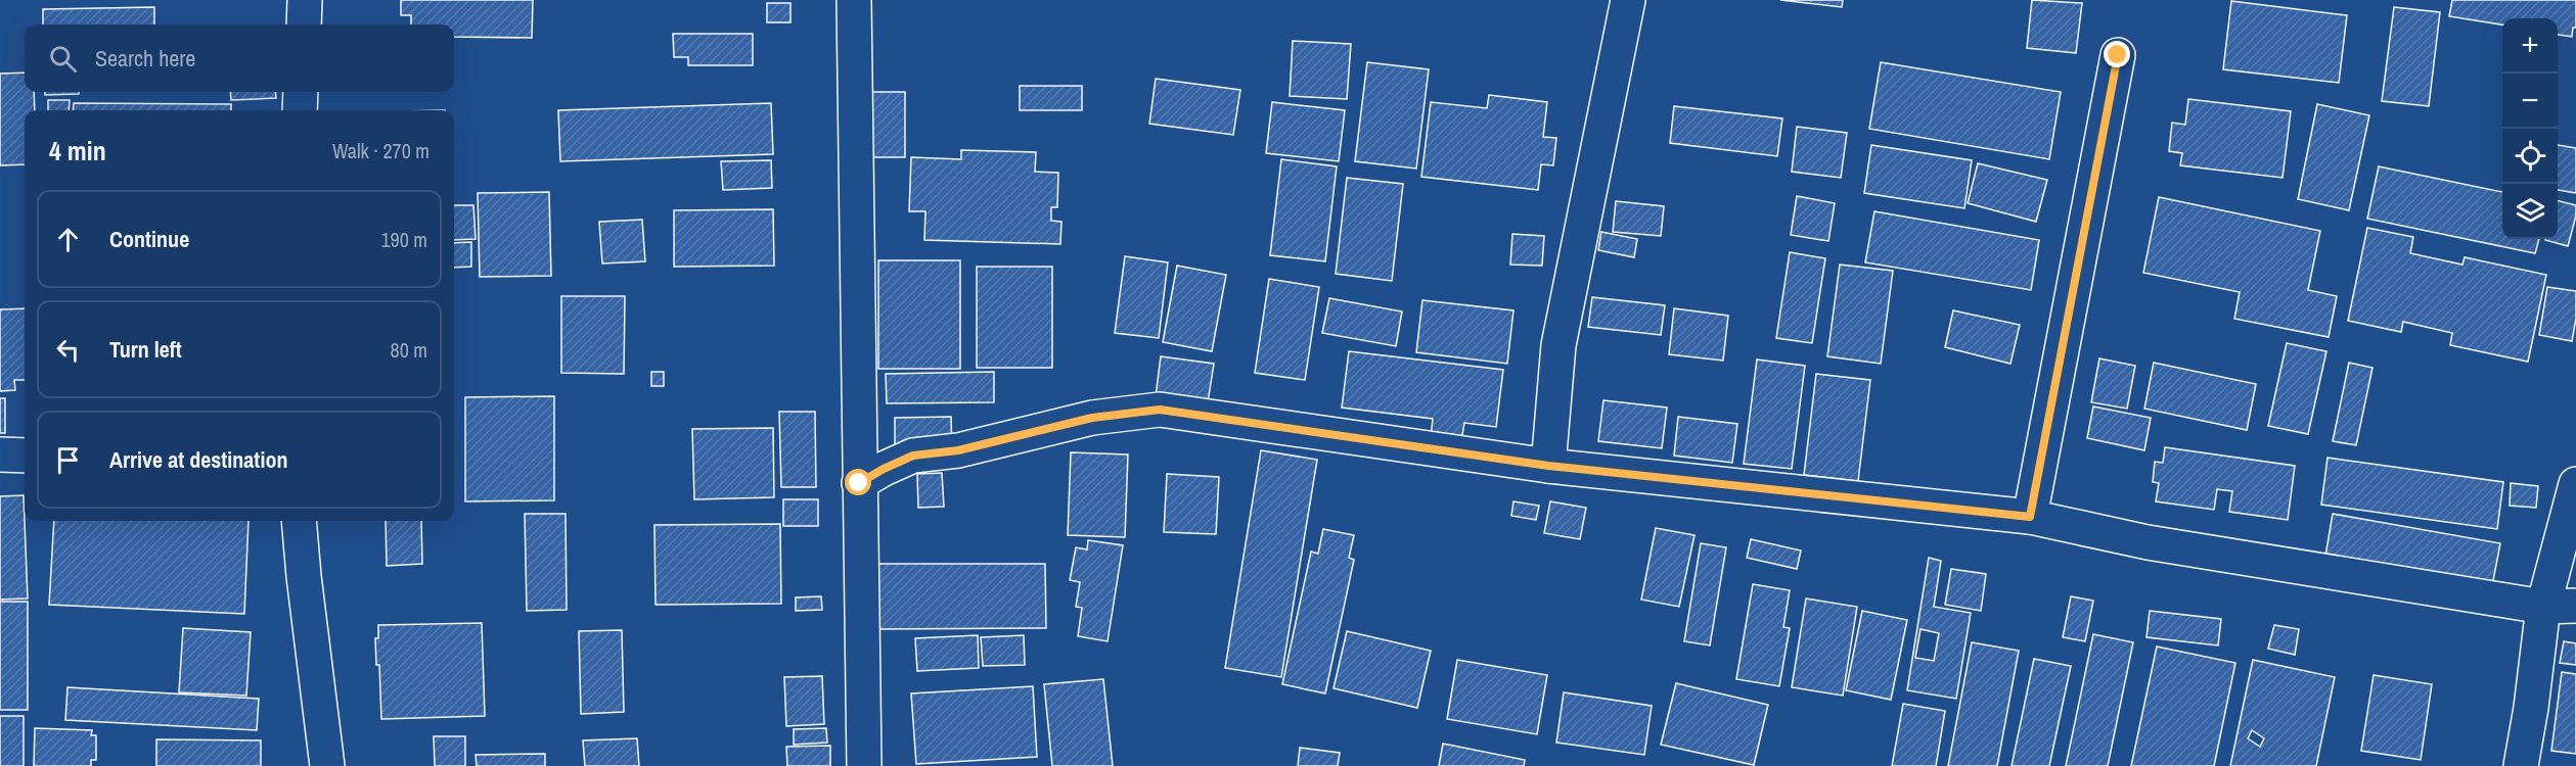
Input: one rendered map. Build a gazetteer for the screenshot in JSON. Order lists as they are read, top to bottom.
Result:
{
  "page": {
    "map_buttons": ["+", "−"],
    "search": "Search here",
    "heading": ["4 min", "Walk · 270 m"],
    "list": [
      ["Continue", "190 m"],
      ["Turn left", "80 m"],
      "Arrive at destination"
    ]
  }
}
